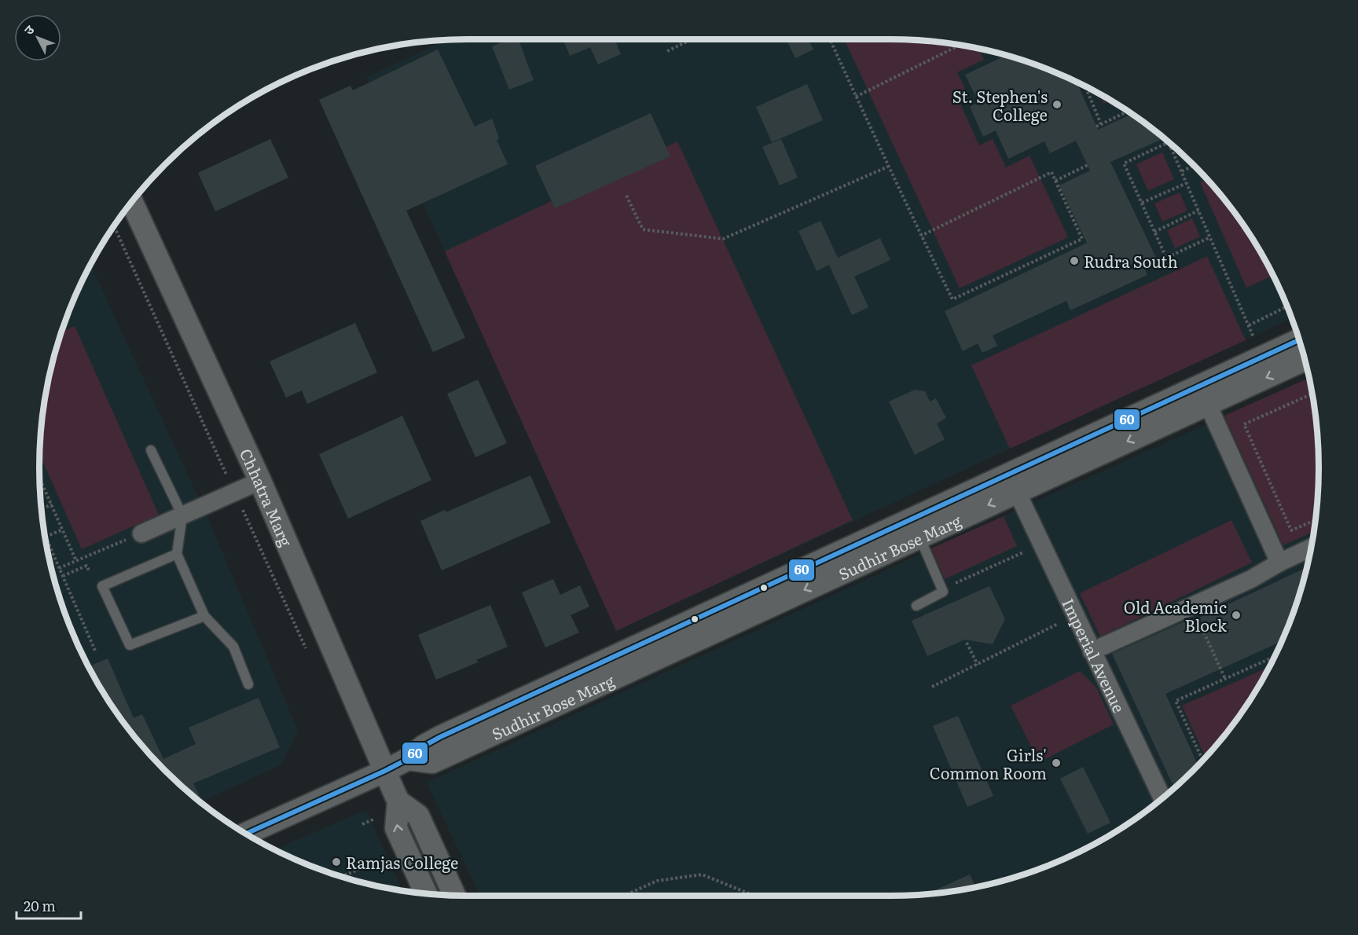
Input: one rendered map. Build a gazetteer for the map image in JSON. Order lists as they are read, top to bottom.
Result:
{
  "streets": {
    "street": ["Chhatra Marg", "Sudhir Bose Marg", "Imperial Avenue"]
  },
  "crossings": [
    ["Chhatra Marg", "Sudhir Bose Marg"],
    ["Sudhir Bose Marg", "Imperial Avenue"]
  ],
  "places": [
    "St. Stephen's College",
    "Rudra South",
    "Old Academic Block",
    "Girls' Common Room",
    "Ramjas College"
  ],
  "lines": ["transit line 60"],
  "scale_bar": "20 m",
  "north": "top left"
}
